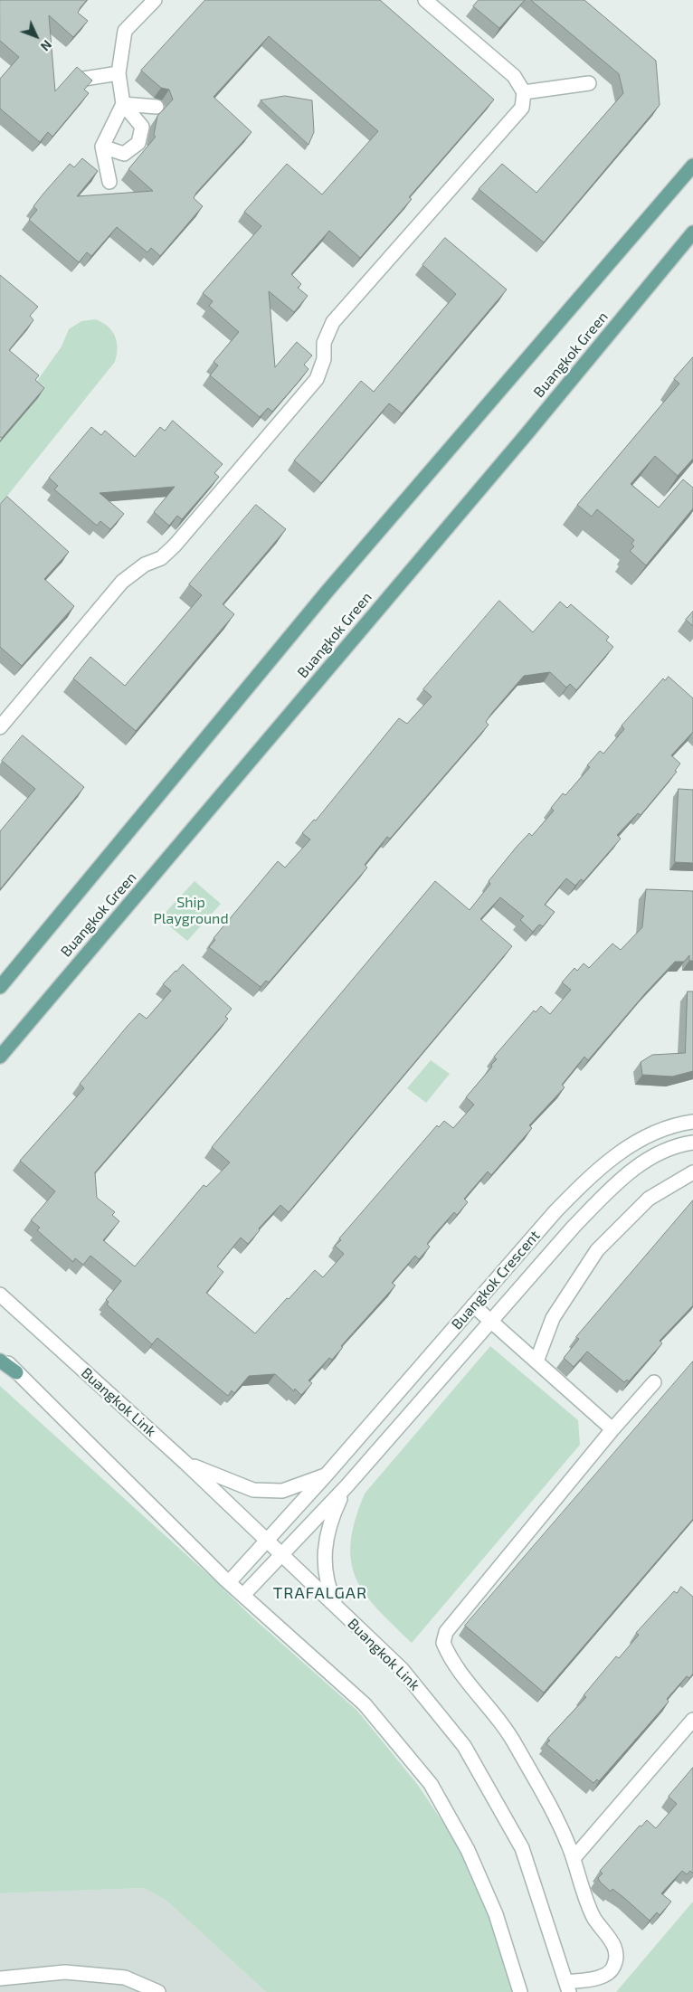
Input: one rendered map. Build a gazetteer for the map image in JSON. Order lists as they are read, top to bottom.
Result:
{
  "streets": {
    "main road": ["Buangkok Green"],
    "street": ["Buangkok Crescent", "Buangkok Link"]
  },
  "crossings": [
    ["Buangkok Crescent", "Buangkok Link"]
  ],
  "districts": ["TRAFALGAR"],
  "parks": ["Ship Playground"],
  "north": "bottom right"
}
